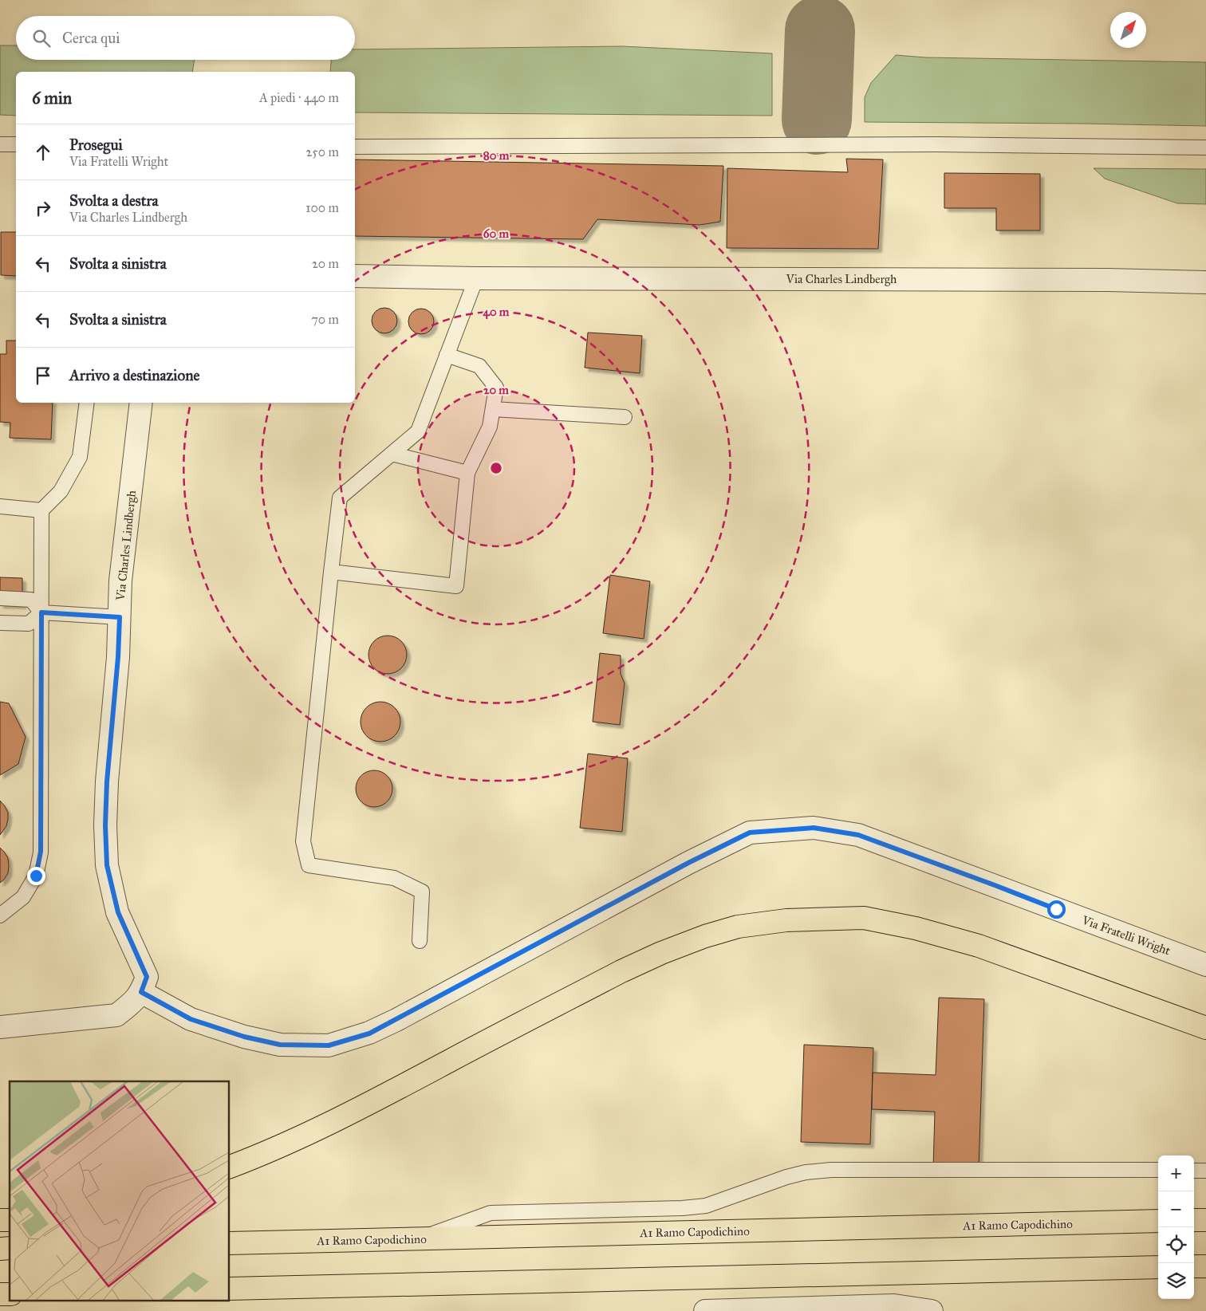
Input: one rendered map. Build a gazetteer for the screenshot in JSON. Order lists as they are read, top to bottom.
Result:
{
  "streets": {
    "highway": ["A1 Ramo Capodichino"],
    "street": ["Via Charles Lindbergh", "Via Fratelli Wright"]
  },
  "crossings": [
    ["Via Charles Lindbergh", "Via Fratelli Wright"]
  ],
  "north": "top right",
  "page": {
    "search": "Cerca qui",
    "heading": ["6 min", "A piedi · 440 m"],
    "list": [
      ["Prosegui", "Via Fratelli Wright", "250 m"],
      ["Svolta a destra", "Via Charles Lindbergh", "100 m"],
      ["Svolta a sinistra", "20 m"],
      ["Svolta a sinistra", "70 m"],
      "Arrivo a destinazione"
    ],
    "map_buttons": ["+", "−"]
  },
  "rings": [
    "80 m",
    "60 m",
    "40 m",
    "20 m"
  ]
}
